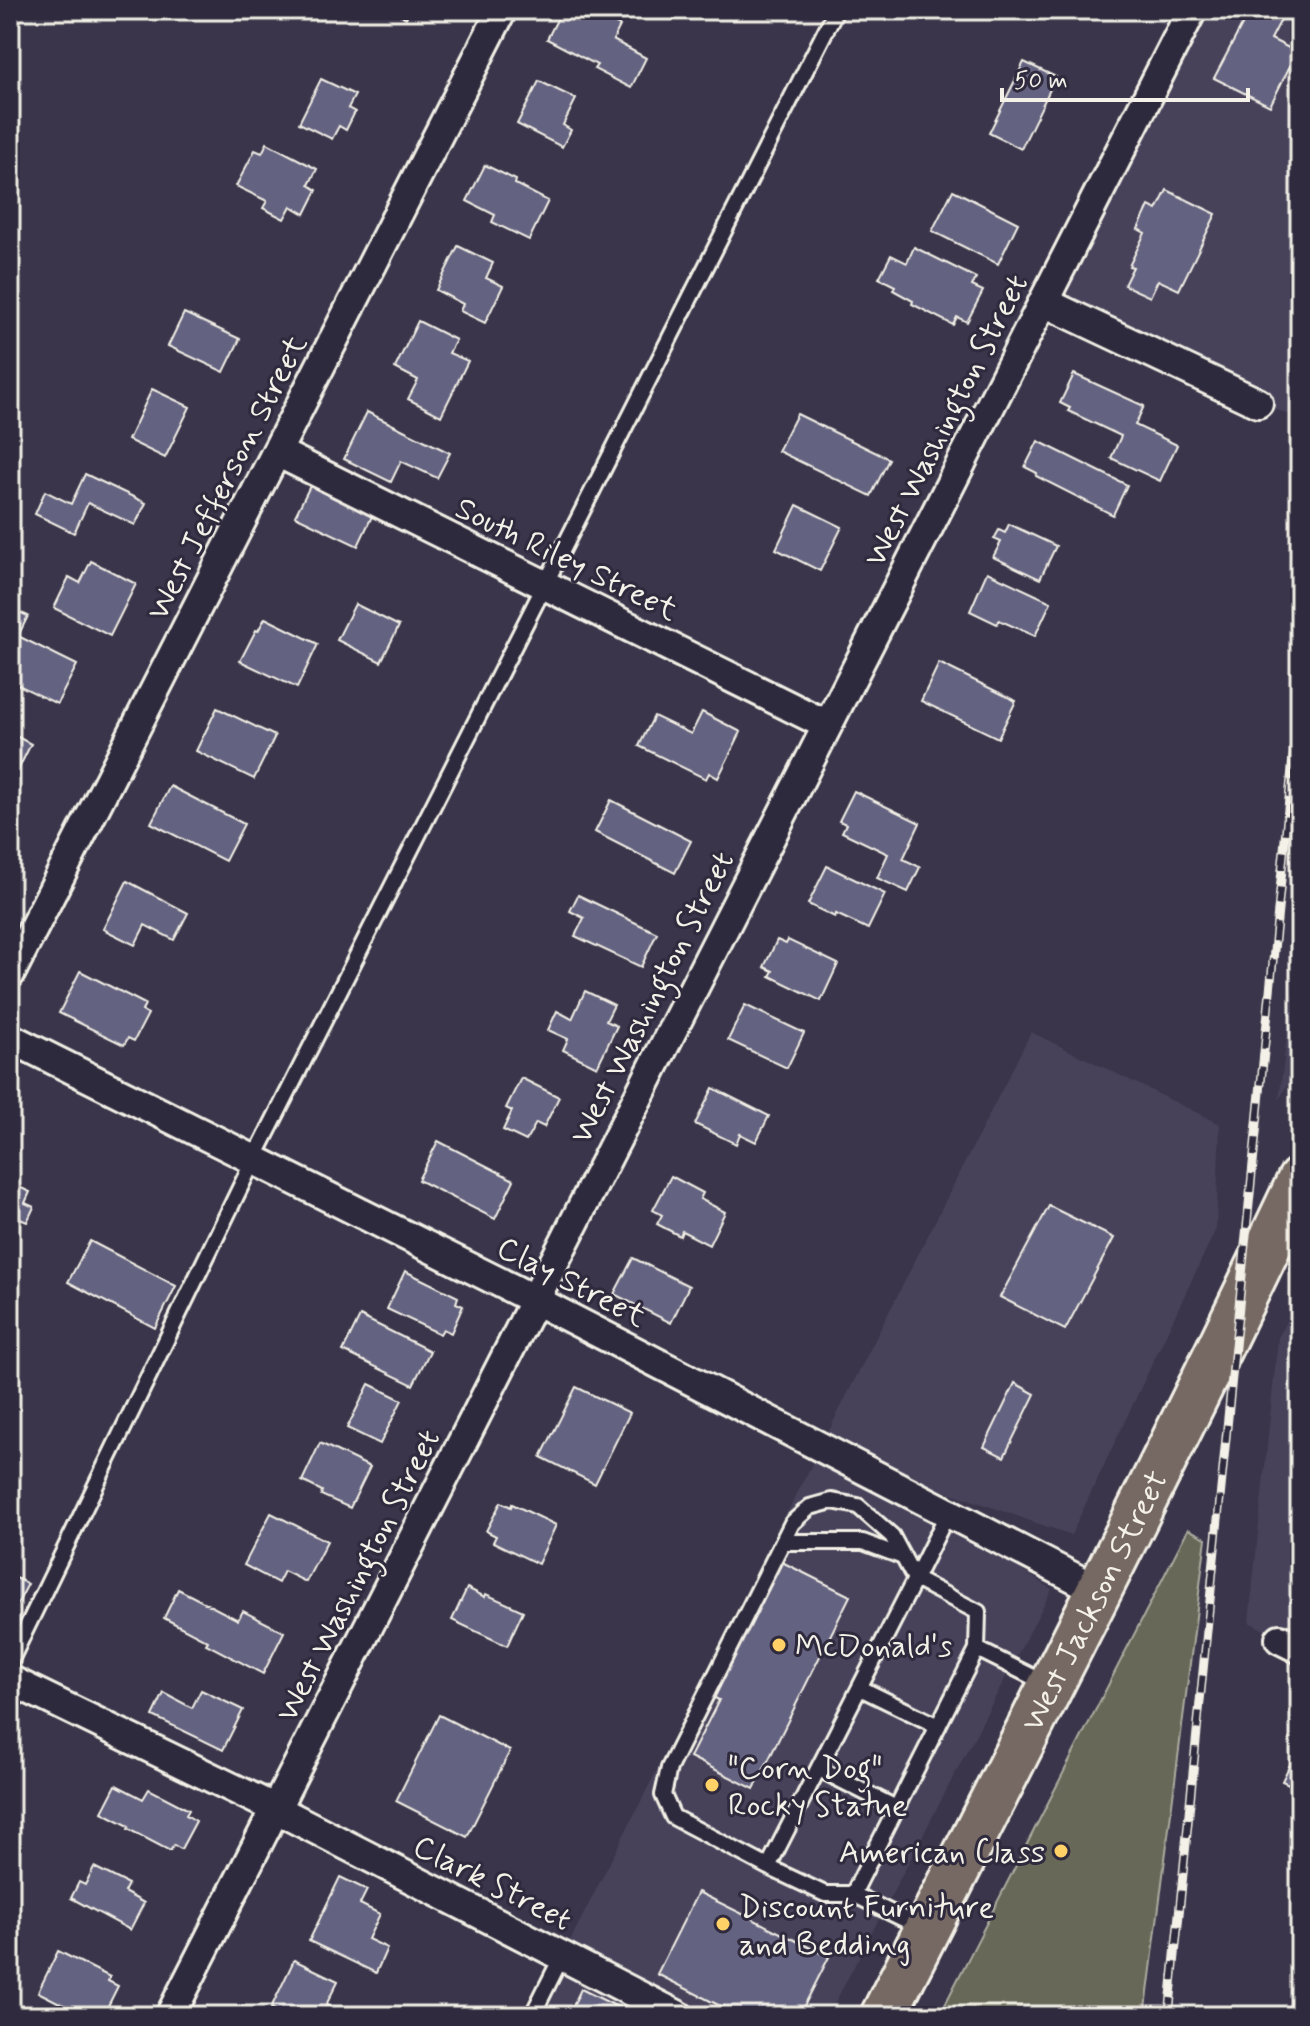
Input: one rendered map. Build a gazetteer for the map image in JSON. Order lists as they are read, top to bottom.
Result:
{
  "streets": {
    "main road": ["West Jackson Street"],
    "street": [
      "West Washington Street",
      "West Jefferson Street",
      "South Riley Street",
      "Clay Street",
      "Clark Street"
    ]
  },
  "crossings": [
    ["West Washington Street", "South Riley Street"],
    ["West Washington Street", "Clay Street"],
    ["West Washington Street", "Clark Street"],
    ["West Jefferson Street", "South Riley Street"],
    ["Clay Street", "West Jackson Street"]
  ],
  "places": [
    "McDonald's",
    "\"Corn Dog\" Rocky Statue",
    "American Class",
    "Discount Furniture and Bedding"
  ],
  "scale_bar": "50 m"
}
